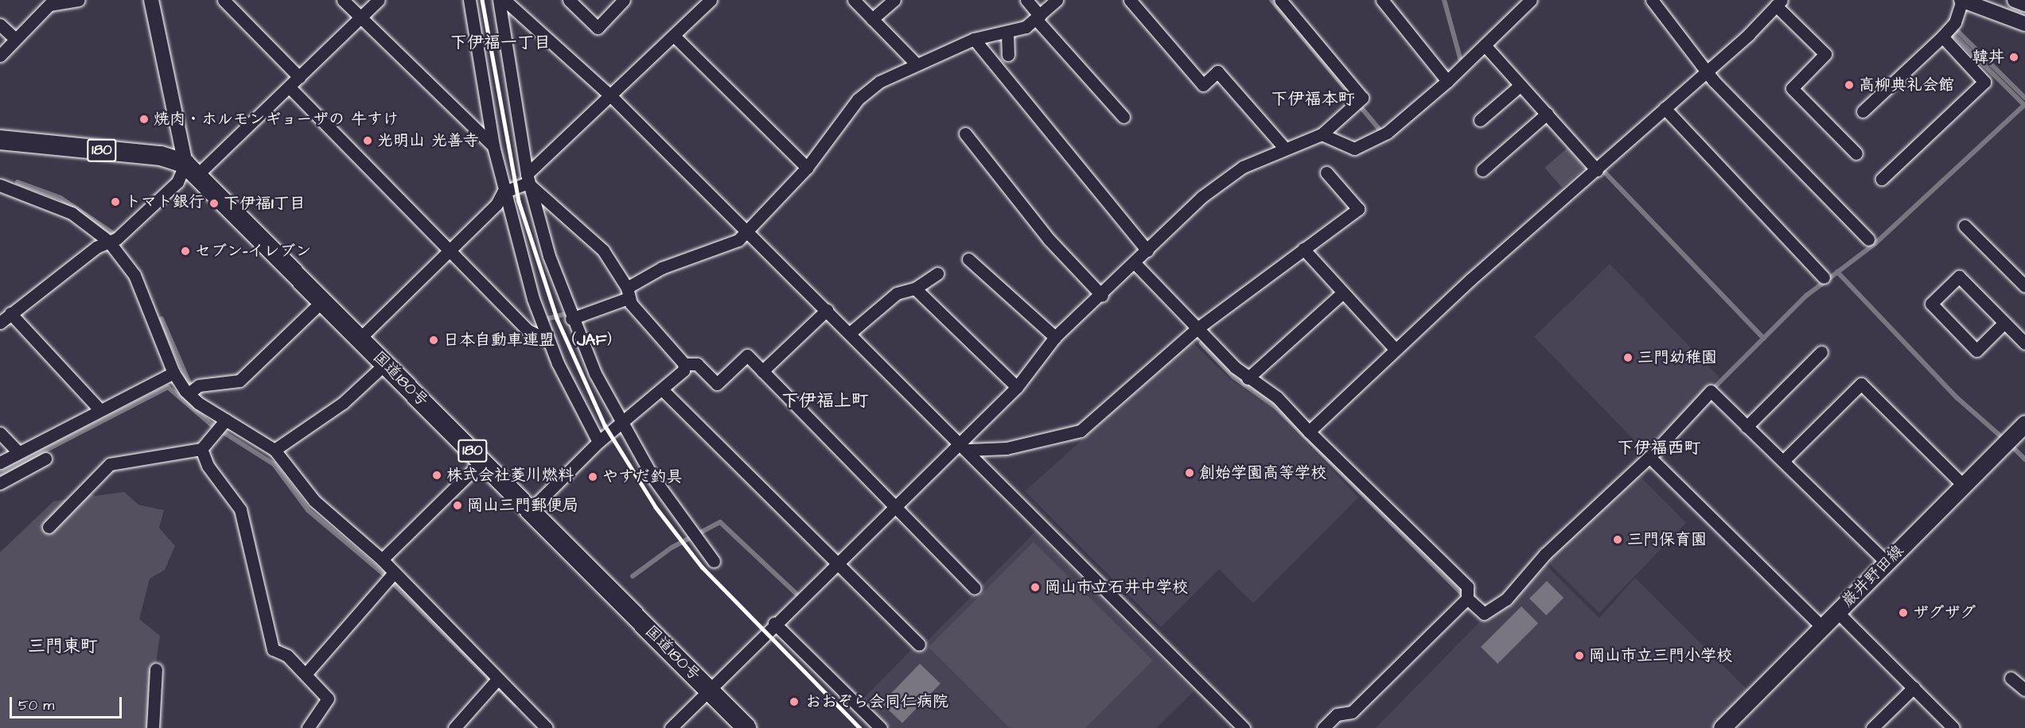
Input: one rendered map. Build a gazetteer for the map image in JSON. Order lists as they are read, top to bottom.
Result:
{
  "streets": {
    "highway": ["180", "国道180号"],
    "main road": ["巌井野田線"]
  },
  "districts": [
    "下伊福一丁目",
    "下伊福本町",
    "下伊福上町",
    "下伊福西町",
    "三門東町"
  ],
  "places": [
    "韓丼",
    "高柳典礼会館",
    "焼肉・ホルモンギョーザの 牛すけ",
    "光明山 光善寺",
    "トマト銀行",
    "下伊福1丁目",
    "セブン-イレブン",
    "日本自動車連盟 （JAF）",
    "三門幼稚園",
    "創始学園高等学校",
    "株式会社菱川燃料",
    "やすだ釣具",
    "岡山三門郵便局",
    "三門保育園",
    "岡山市立石井中学校",
    "ザグザグ",
    "岡山市立三門小学校",
    "おおぞら会同仁病院"
  ],
  "scale_bar": "50 m"
}
